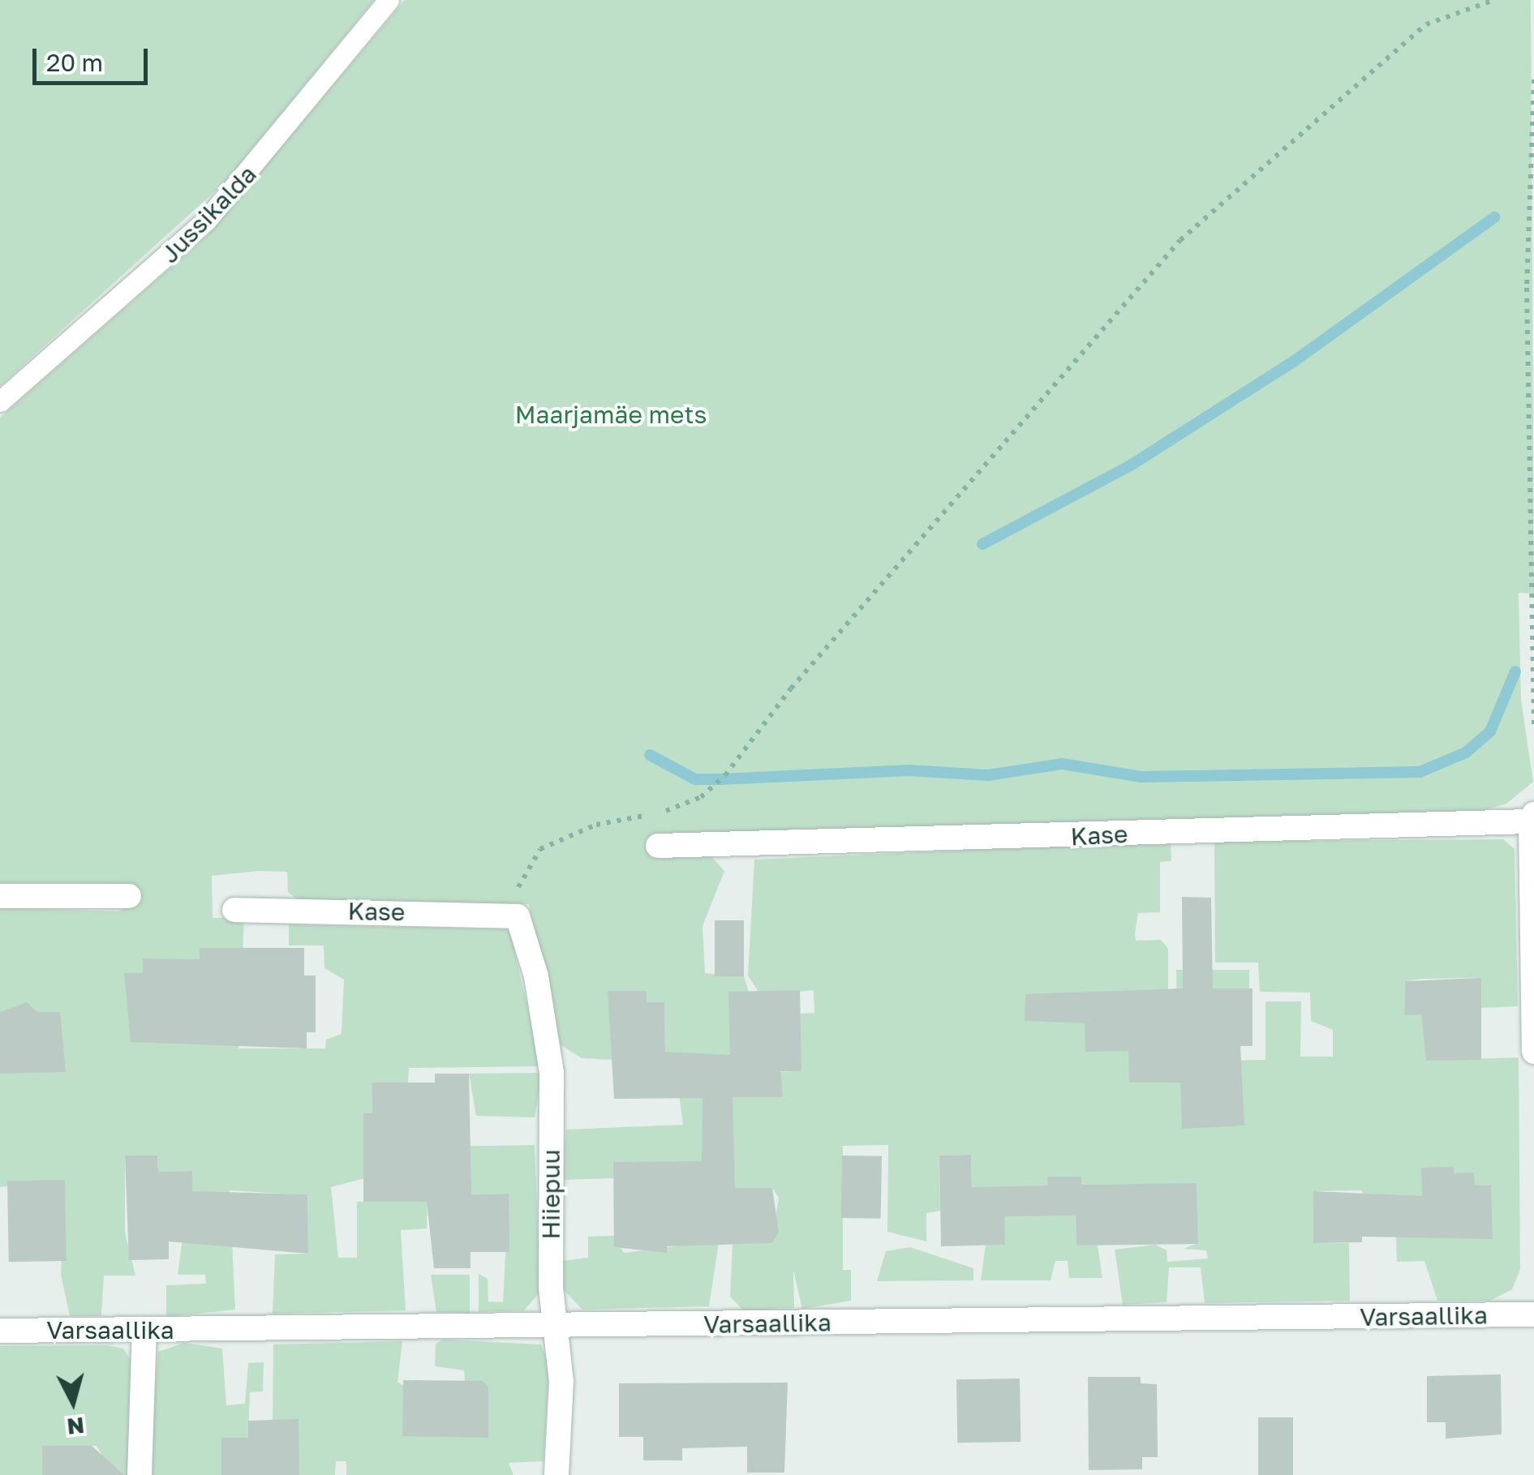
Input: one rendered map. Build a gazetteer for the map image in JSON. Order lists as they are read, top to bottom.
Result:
{
  "streets": {
    "street": ["Kase", "Hiiepuu", "Varsaallika"],
    "lane": ["Jussikalda"]
  },
  "crossings": [
    ["Kase", "Hiiepuu"],
    ["Hiiepuu", "Varsaallika"]
  ],
  "parks": ["Maarjamäe mets"],
  "scale_bar": "20 m",
  "north": "bottom"
}
